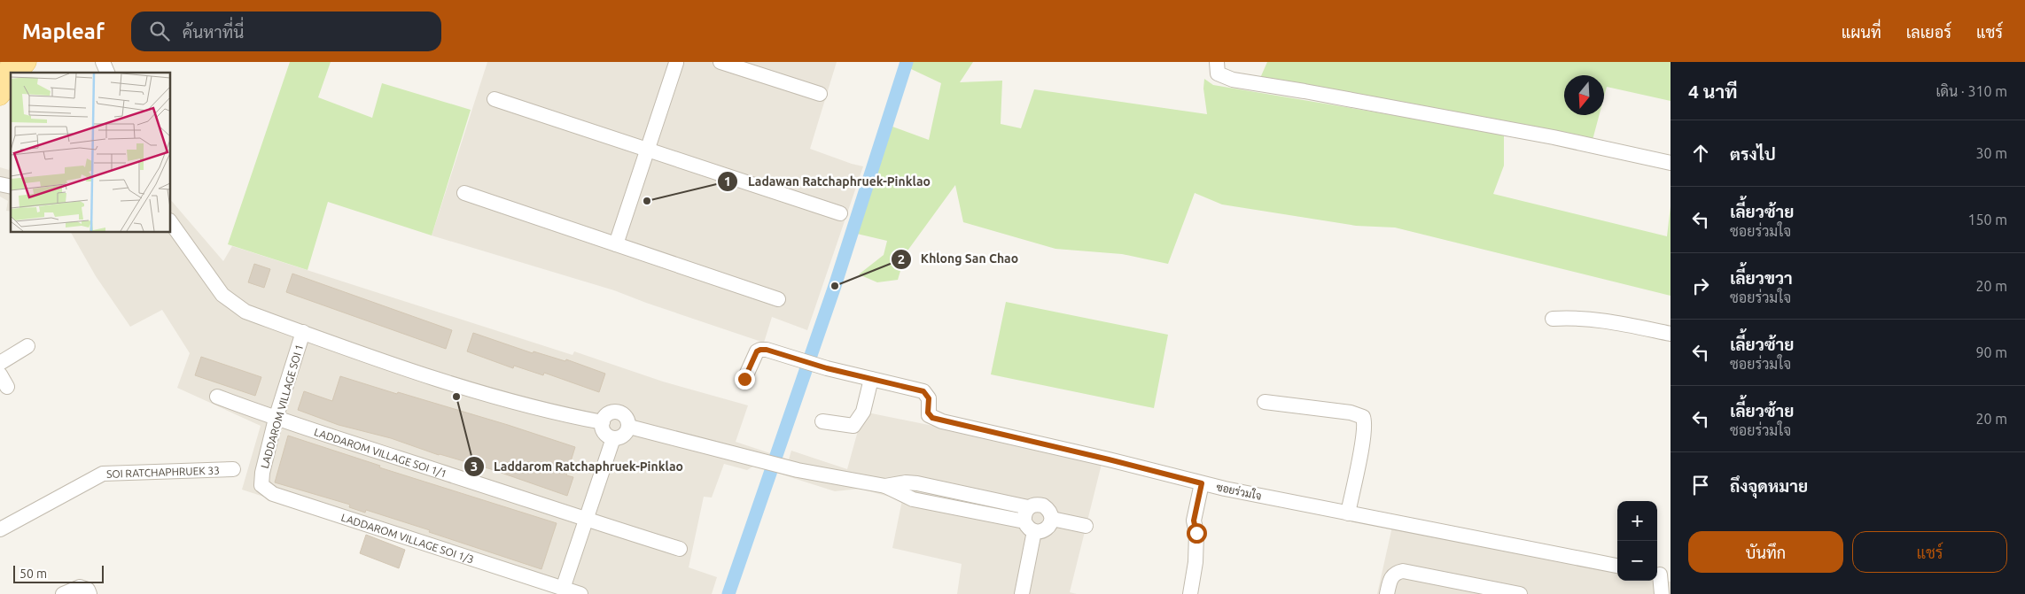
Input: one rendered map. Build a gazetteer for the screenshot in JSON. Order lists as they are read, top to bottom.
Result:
{
  "streets": {
    "street": [
      "LADDAROM VILLAGE SOI 1",
      "LADDAROM VILLAGE SOI 1/1",
      "SOI RATCHAPHRUEK 33",
      "ซอยร่วมใจ",
      "LADDAROM VILLAGE SOI 1/3"
    ]
  },
  "crossings": [
    ["LADDAROM VILLAGE SOI 1", "LADDAROM VILLAGE SOI 1/1"],
    ["LADDAROM VILLAGE SOI 1", "LADDAROM VILLAGE SOI 1/3"]
  ],
  "places": ["Ladawan Ratchaphruek-Pinklao", "Khlong San Chao", "Laddarom Ratchaphruek-Pinklao"],
  "scale_bar": "50 m",
  "north": "bottom",
  "page": {
    "header": "Mapleaf",
    "search": "ค้นหาที่นี่",
    "nav": ["แผนที่", "เลเยอร์", "แชร์"],
    "heading": ["4 นาที", "เดิน · 310 m"],
    "list": [
      ["ตรงไป", "30 m"],
      ["เลี้ยวซ้าย", "ซอยร่วมใจ", "150 m"],
      ["เลี้ยวขวา", "ซอยร่วมใจ", "20 m"],
      ["เลี้ยวซ้าย", "ซอยร่วมใจ", "90 m"],
      ["เลี้ยวซ้าย", "ซอยร่วมใจ", "20 m"],
      "ถึงจุดหมาย"
    ],
    "map_buttons": ["+", "−"],
    "buttons": ["บันทึก", "แชร์"],
    "scale": "50 m"
  }
}
